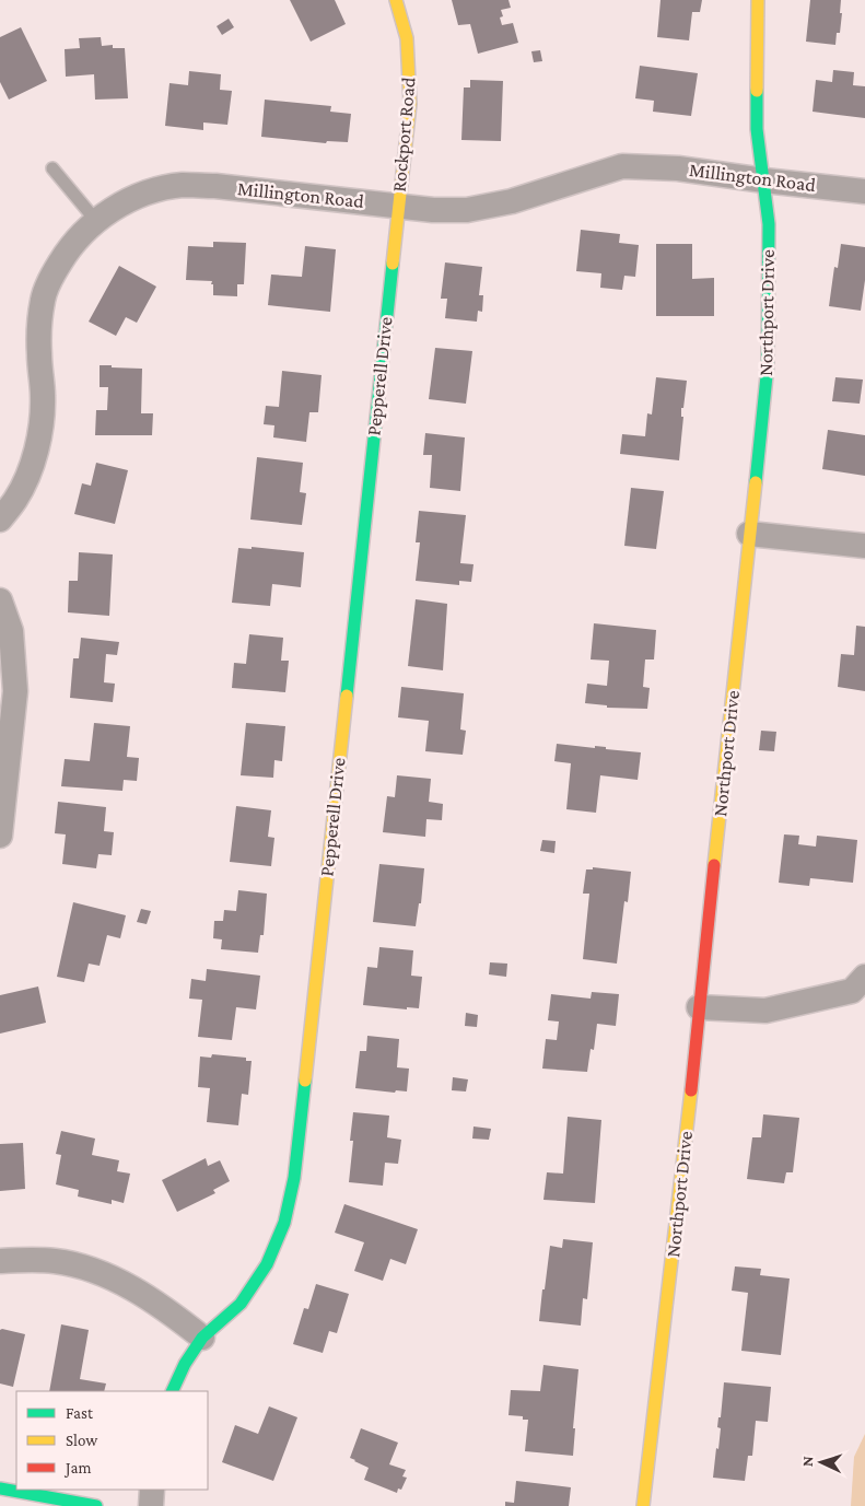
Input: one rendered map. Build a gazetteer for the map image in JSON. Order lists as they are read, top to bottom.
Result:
{
  "streets": {
    "street": [
      "Rockport Road",
      "Millington Road",
      "Northport Drive",
      "Pepperell Drive"
    ]
  },
  "crossings": [
    ["Rockport Road", "Millington Road"],
    ["Rockport Road", "Pepperell Drive"],
    ["Millington Road", "Northport Drive"],
    ["Millington Road", "Pepperell Drive"]
  ],
  "legend": ["Fast", "Slow", "Jam"],
  "north": "left"
}
